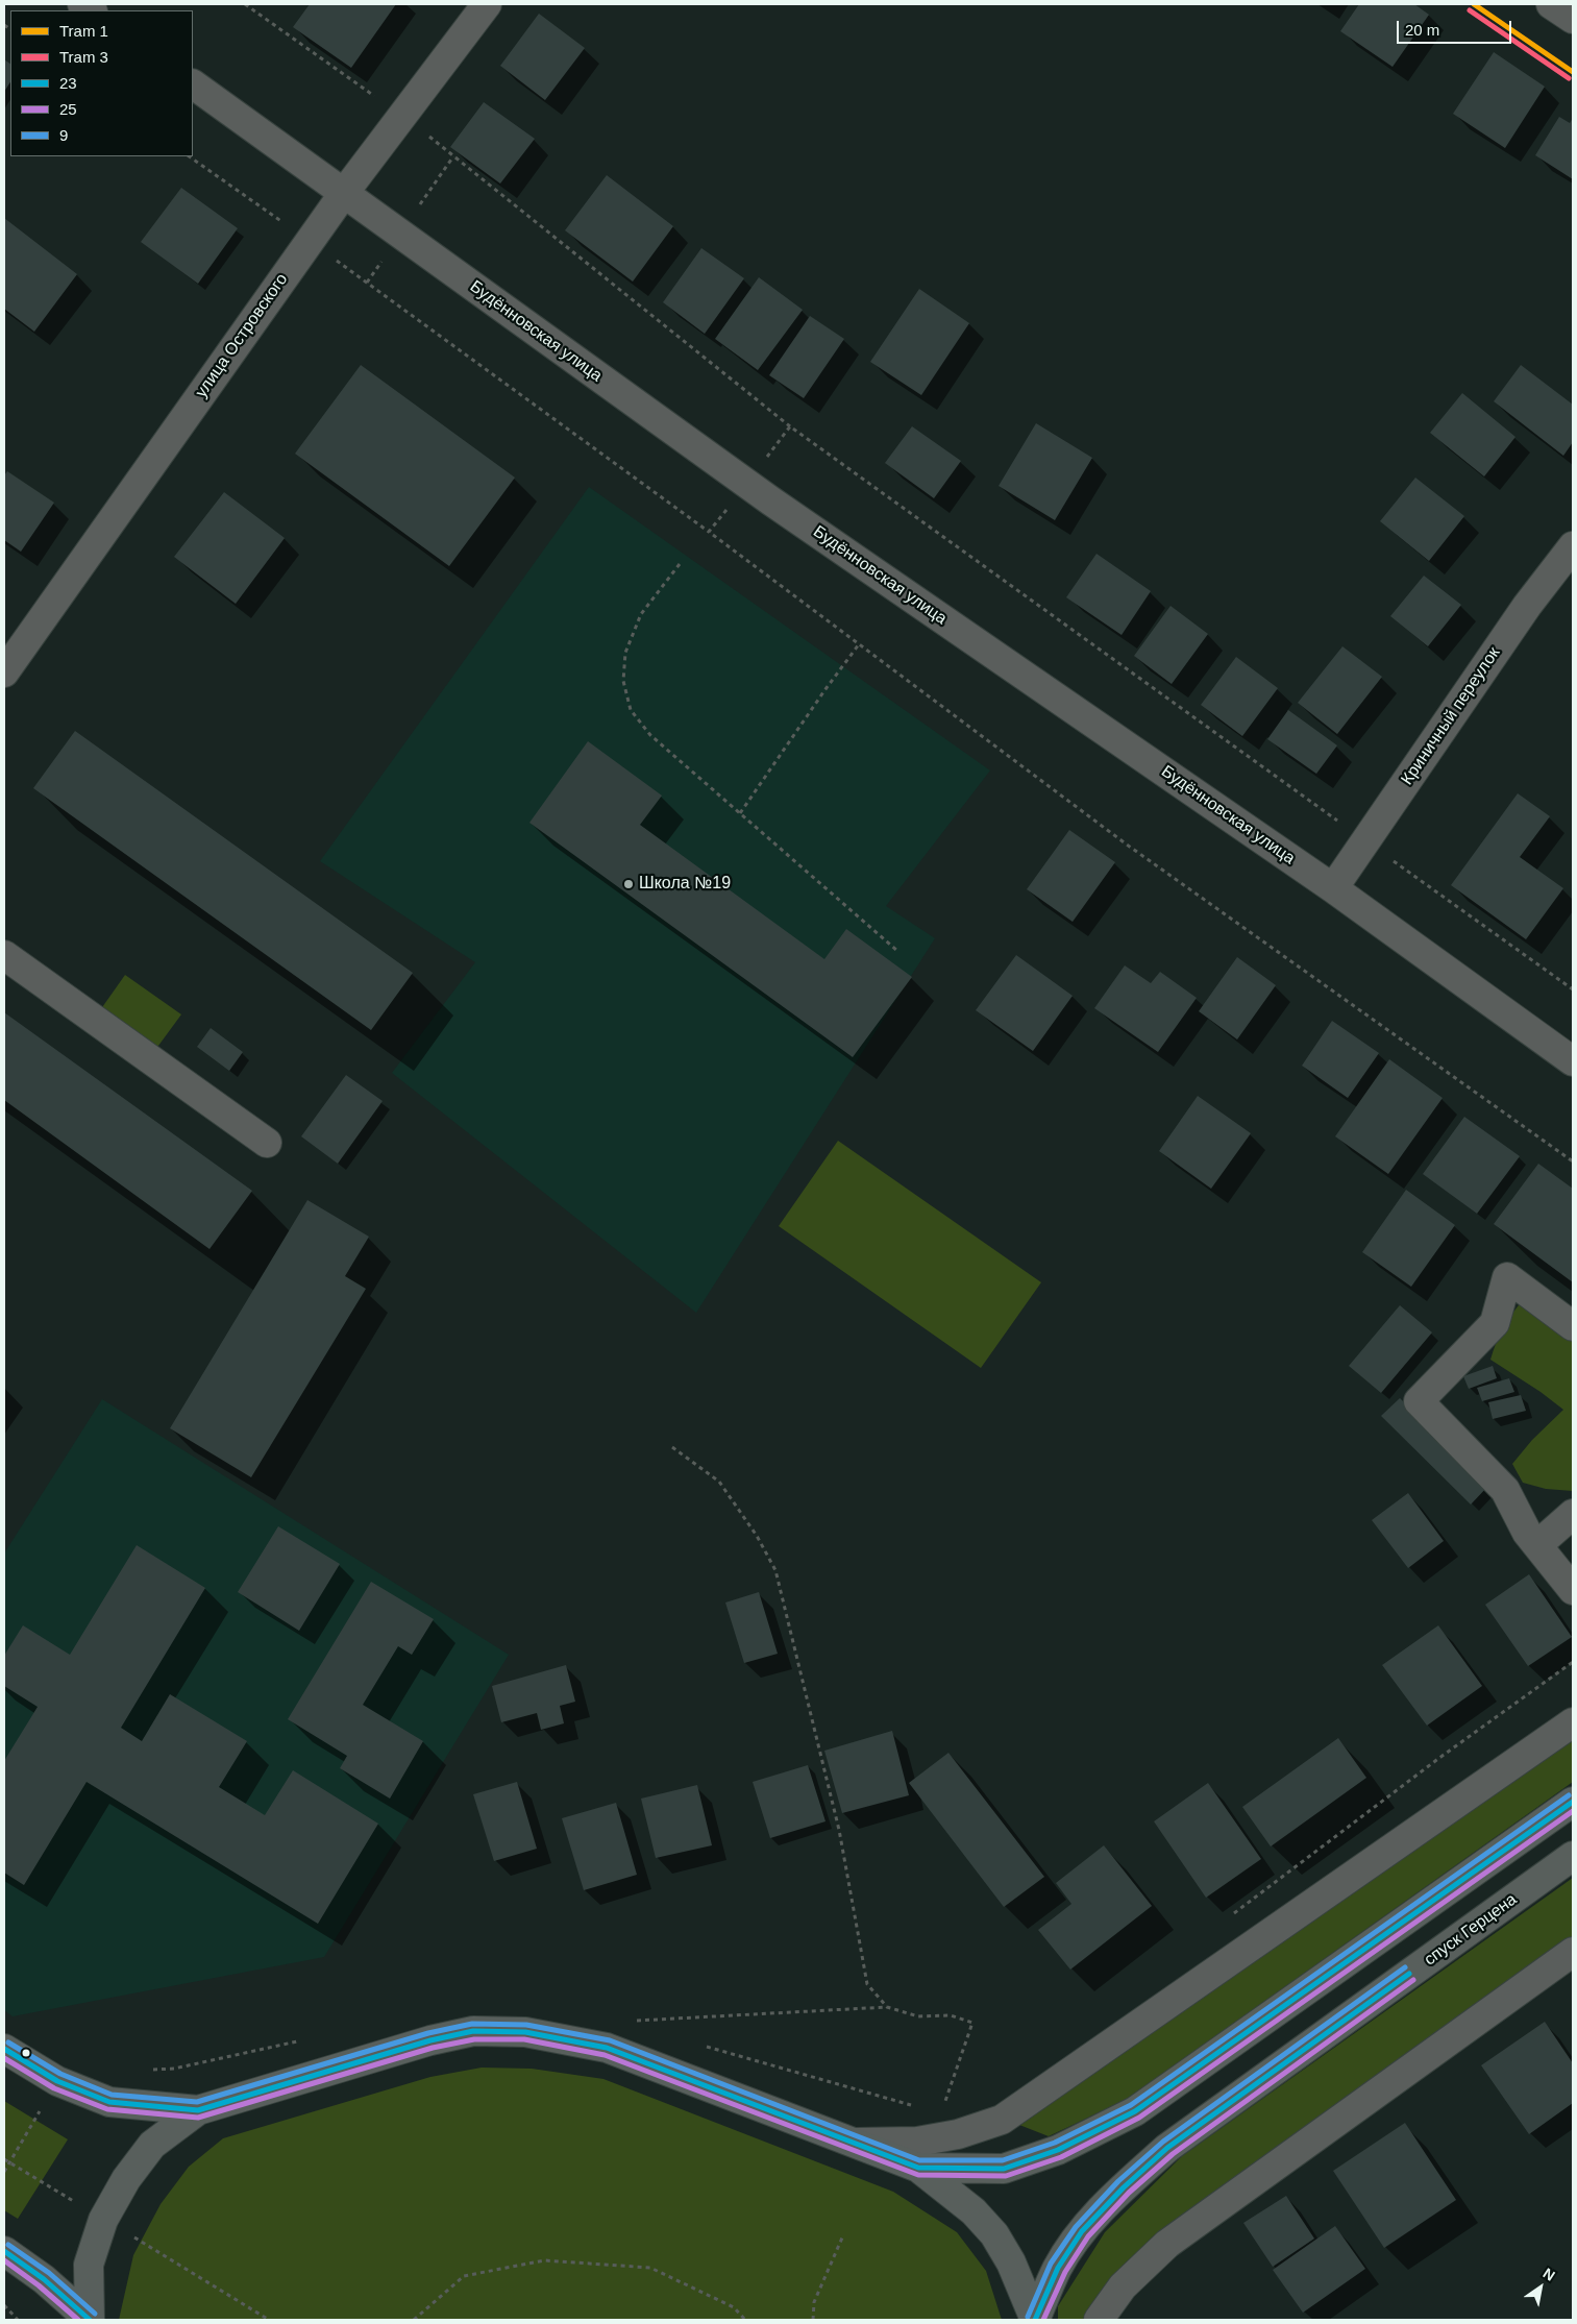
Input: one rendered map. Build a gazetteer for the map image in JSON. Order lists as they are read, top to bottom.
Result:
{
  "streets": {
    "main road": ["спуск Герцена"],
    "street": ["Будённовская улица", "улица Островского", "Криничный переулок"]
  },
  "crossings": [
    ["Будённовская улица", "улица Островского"],
    ["Будённовская улица", "Криничный переулок"]
  ],
  "places": ["Школа №19"],
  "lines": [
    "tram line 1",
    "tram line 3",
    "transit line 9",
    "transit line 23",
    "transit line 25"
  ],
  "legend": [
    "Tram 1",
    "Tram 3",
    "23",
    "25",
    "9"
  ],
  "scale_bar": "20 m",
  "north": "top right"
}
